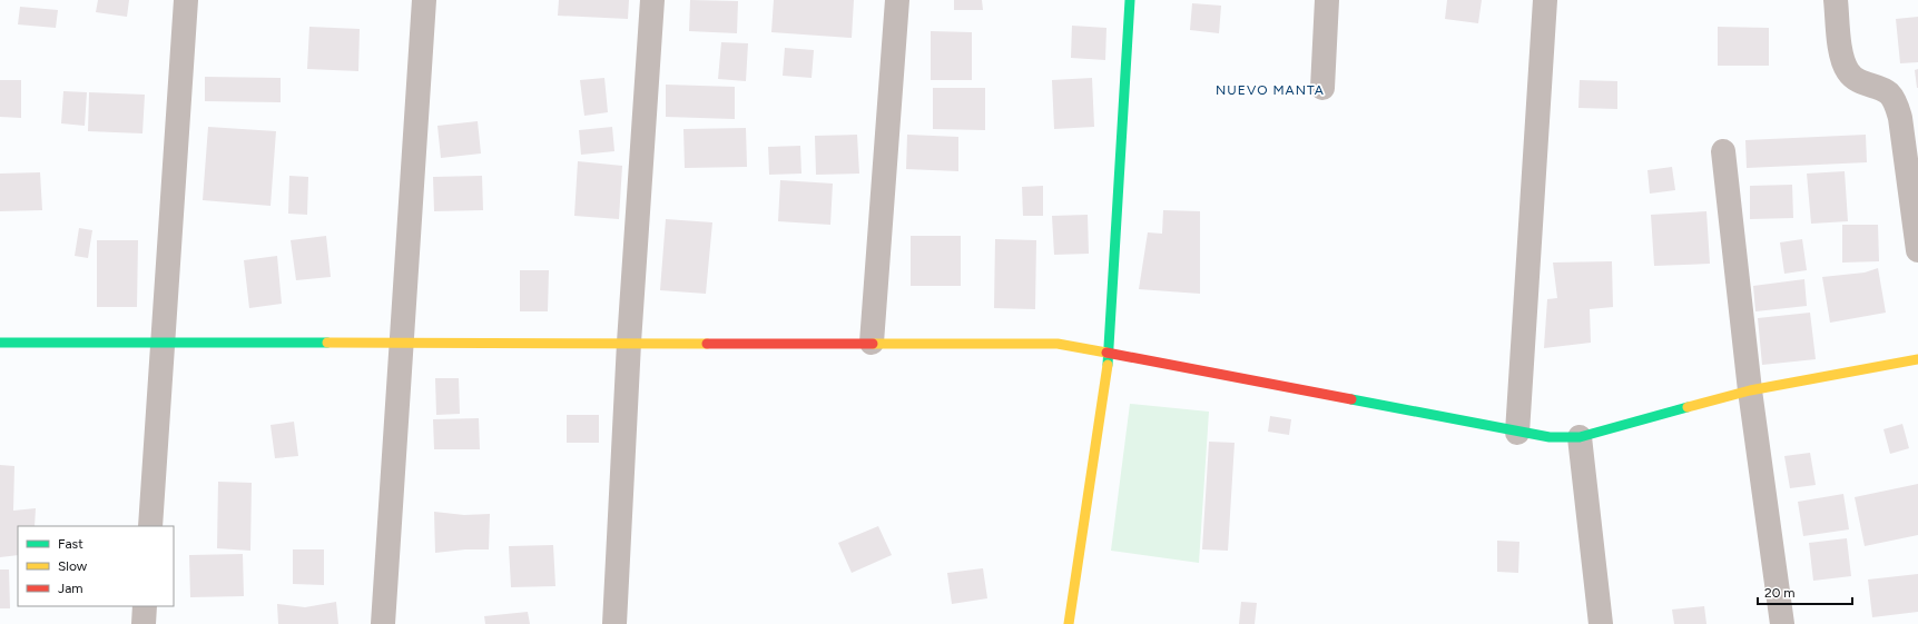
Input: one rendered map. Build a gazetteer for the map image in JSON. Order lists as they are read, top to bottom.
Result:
{
  "districts": ["NUEVO MANTA"],
  "legend": ["Fast", "Slow", "Jam"],
  "scale_bar": "20 m"
}
